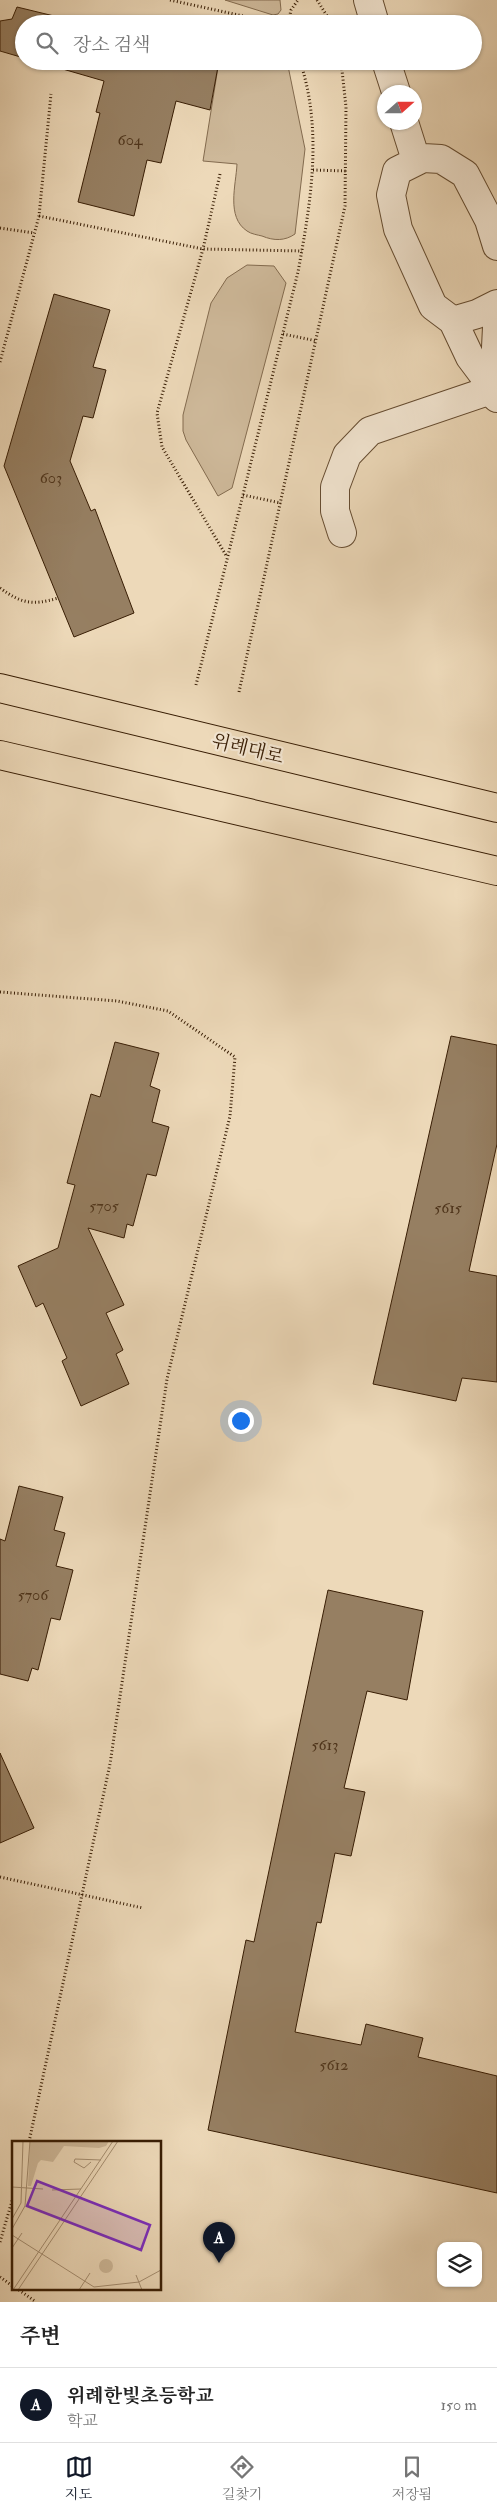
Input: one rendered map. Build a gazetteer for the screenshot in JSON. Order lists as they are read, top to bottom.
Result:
{
  "streets": {
    "main road": ["위례대로"]
  },
  "house_numbers": [
    "604",
    "603",
    "5705",
    "5615",
    "5706",
    "5613",
    "5612"
  ],
  "north": "right",
  "page": {
    "search": "장소 검색",
    "pins": "A",
    "heading": "주변",
    "list": [
      {
        "mark": "A",
        "name": "위례한빛초등학교",
        "note": "학교",
        "value": "150 m"
      }
    ],
    "nav": ["지도", "길찾기", "저장됨"]
  }
}
